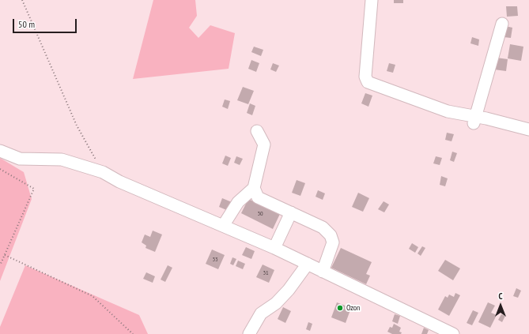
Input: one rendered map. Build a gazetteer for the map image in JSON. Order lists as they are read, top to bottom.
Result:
{
  "places": ["Ozon"],
  "house_numbers": ["30", "33", "31"],
  "scale_bar": "50 m",
  "north": "top"
}
